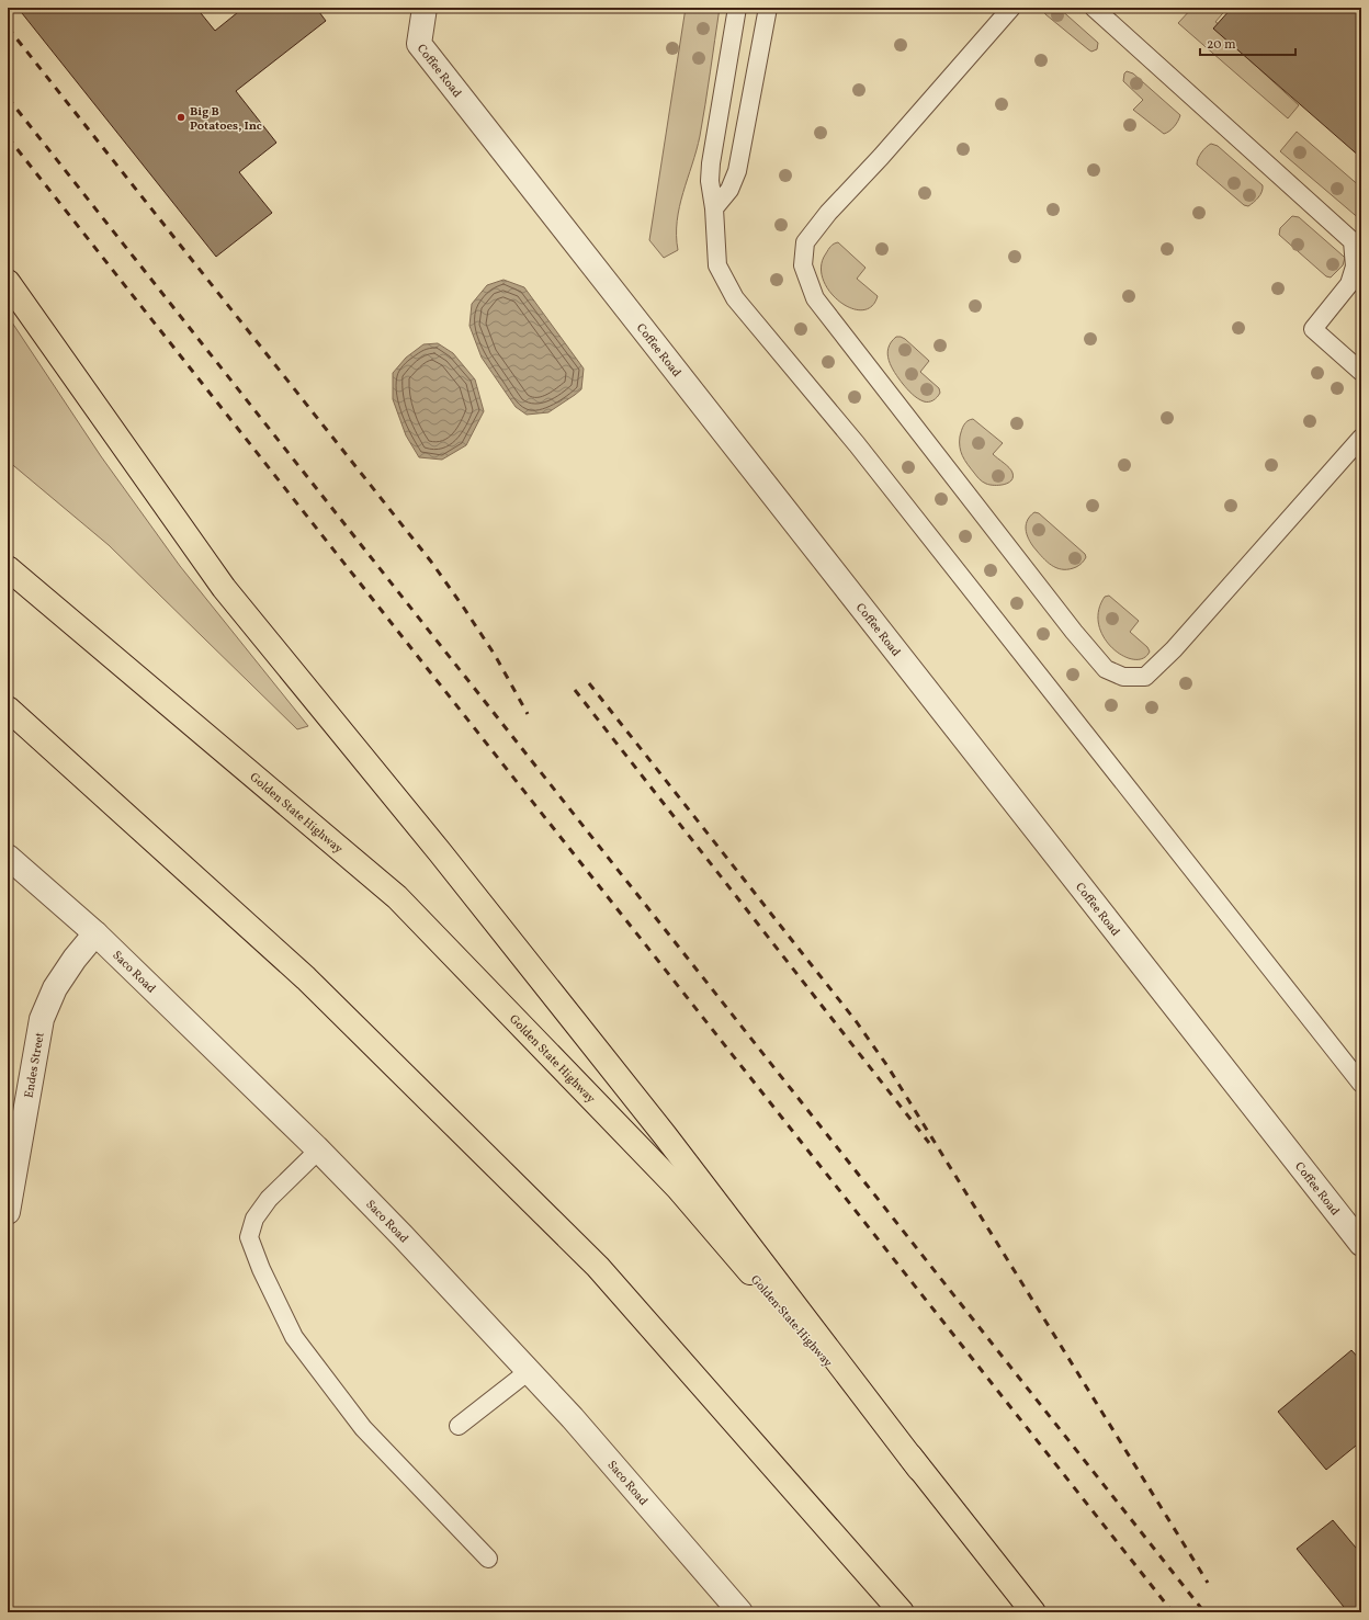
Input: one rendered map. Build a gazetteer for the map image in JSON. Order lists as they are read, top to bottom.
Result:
{
  "streets": {
    "highway": ["Golden State Highway"],
    "street": ["Coffee Road", "Saco Road", "Endes Street"]
  },
  "crossings": [
    ["Saco Road", "Endes Street"]
  ],
  "places": ["Big B Potatoes, Inc"],
  "scale_bar": "20 m"
}
